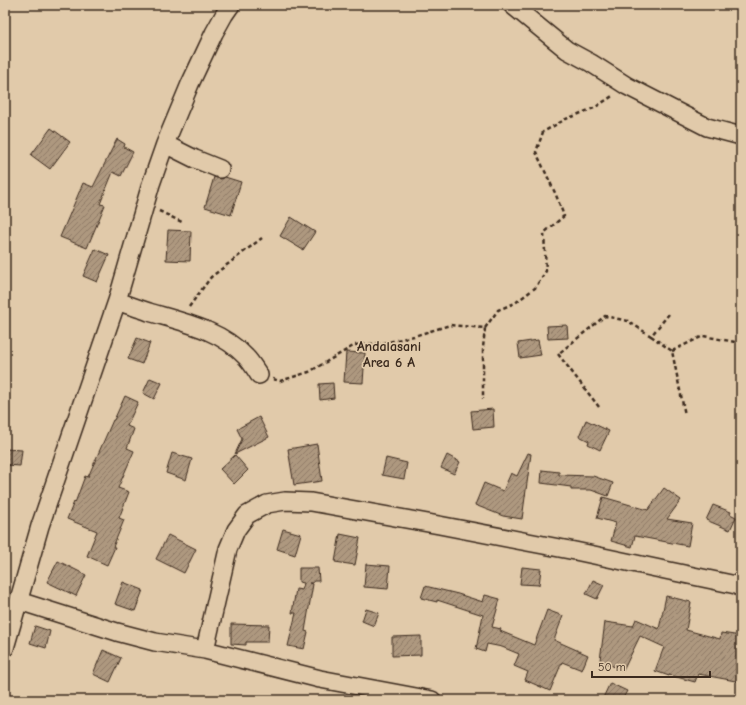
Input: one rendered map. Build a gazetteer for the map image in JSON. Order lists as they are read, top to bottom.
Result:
{
  "districts": ["Andalasani Area 6 A"],
  "scale_bar": "50 m"
}
